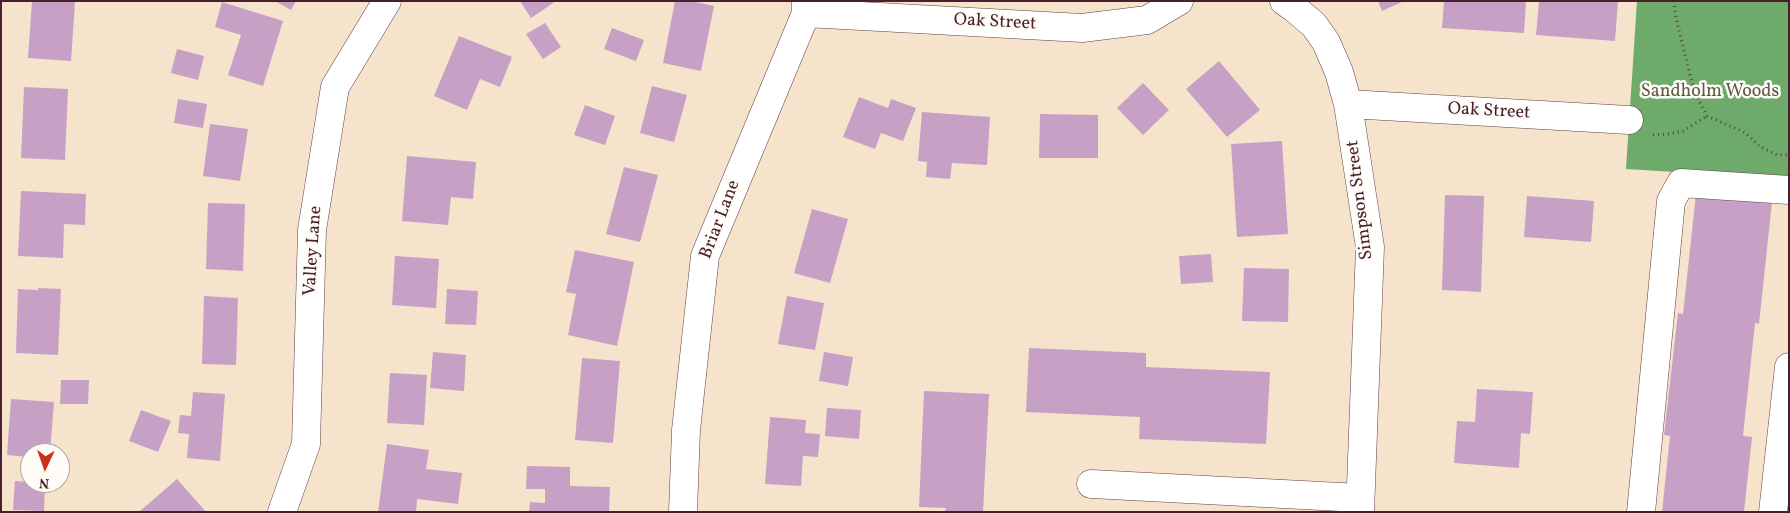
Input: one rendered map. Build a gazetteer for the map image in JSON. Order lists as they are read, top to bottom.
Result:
{
  "streets": {
    "street": [
      "Oak Street",
      "Simpson Street",
      "Briar Lane",
      "Valley Lane"
    ]
  },
  "crossings": [
    ["Oak Street", "Simpson Street"],
    ["Oak Street", "Briar Lane"]
  ],
  "parks": ["Sandholm Woods"],
  "north": "bottom"
}
